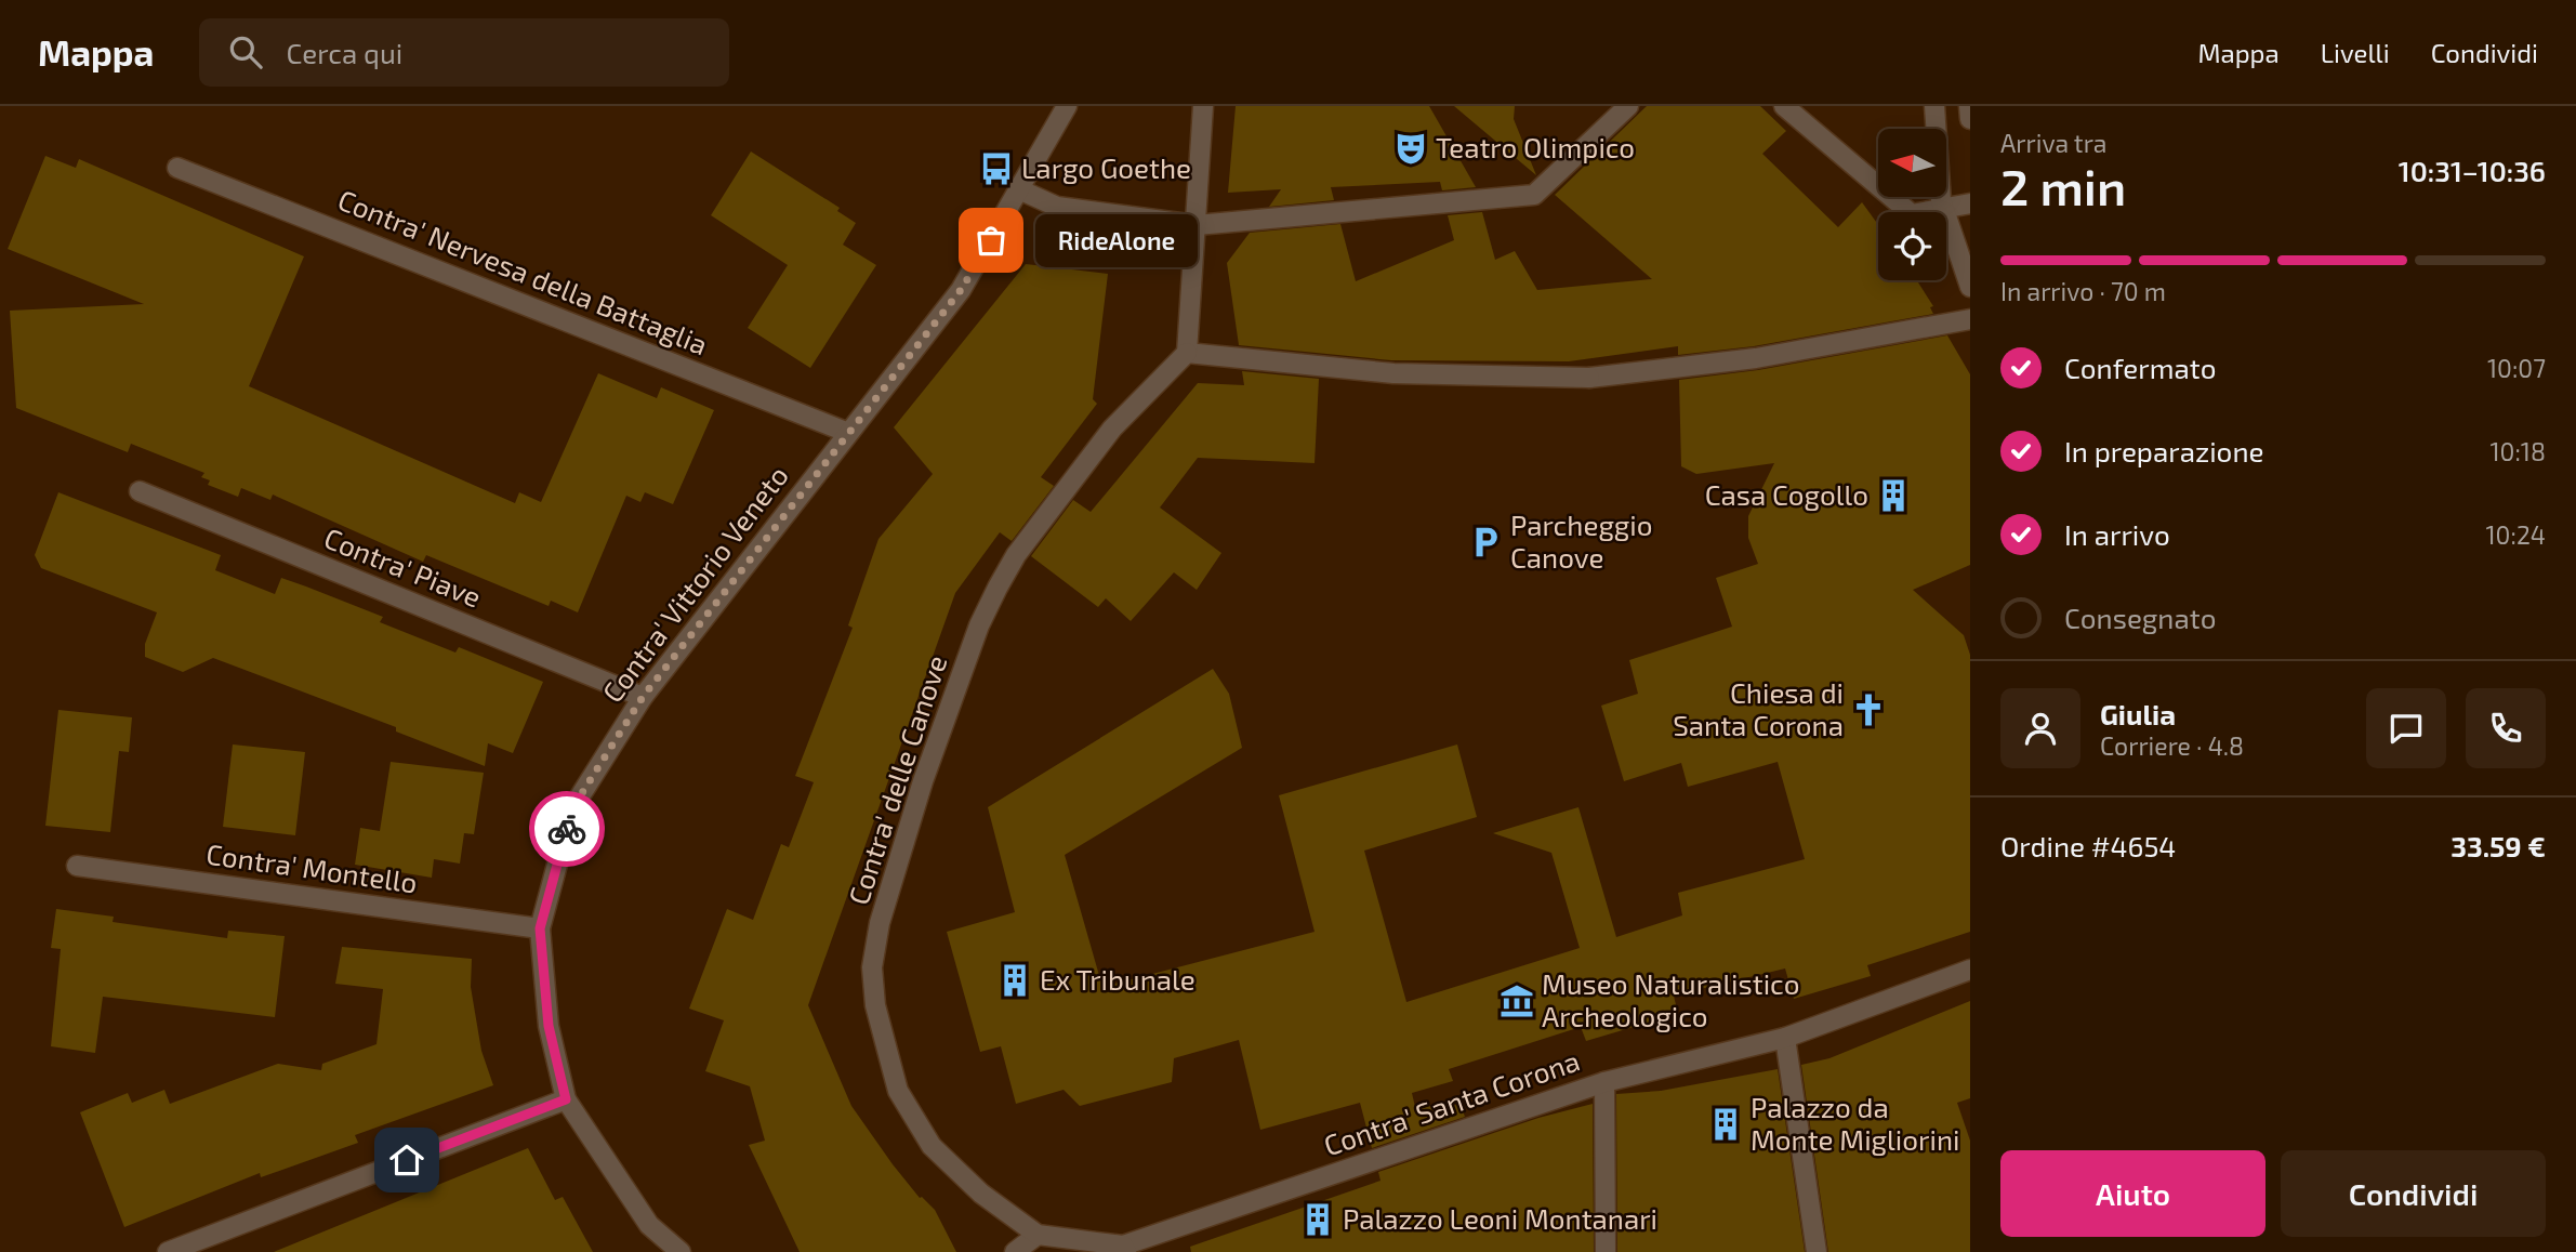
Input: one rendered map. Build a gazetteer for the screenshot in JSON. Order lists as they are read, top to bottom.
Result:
{
  "streets": {
    "street": [
      "Contra' Nervesa della Battaglia",
      "Contra' Piave",
      "Contra' Vittorio Veneto",
      "Contra' delle Canove",
      "Contra' Montello",
      "Contra' Santa Corona"
    ]
  },
  "crossings": [
    ["Contra' Nervesa della Battaglia", "Contra' Vittorio Veneto"],
    ["Contra' Piave", "Contra' Vittorio Veneto"],
    ["Contra' Vittorio Veneto", "Contra' Montello"],
    ["Contra' delle Canove", "Contra' Santa Corona"]
  ],
  "places": {
    "theatre": ["Teatro Olimpico"],
    "bus stop": ["Largo Goethe"],
    "other": ["RideAlone"],
    "building": [
      "Casa Cogollo",
      "Ex Tribunale",
      "Palazzo da Monte Migliorini",
      "Palazzo Leoni Montanari"
    ],
    "parking": ["Parcheggio Canove"],
    "church": ["Chiesa di Santa Corona"],
    "museum": ["Museo Naturalistico Archeologico"]
  },
  "north": "left",
  "page": {
    "header": "Mappa",
    "search": "Cerca qui",
    "nav": ["Mappa", "Livelli", "Condividi"],
    "heading": ["2 min", "Arriva tra", "10:31–10:36"],
    "panel": [
      "Giulia",
      "Corriere · 4.8",
      "Ordine #4654",
      "33.59 €"
    ],
    "bubble": "RideAlone",
    "bar": "In arrivo · 70 m",
    "list": [
      ["Confermato", "10:07"],
      ["In preparazione", "10:18"],
      ["In arrivo", "10:24"],
      "Consegnato"
    ],
    "buttons": ["Aiuto", "Condividi"]
  }
}
